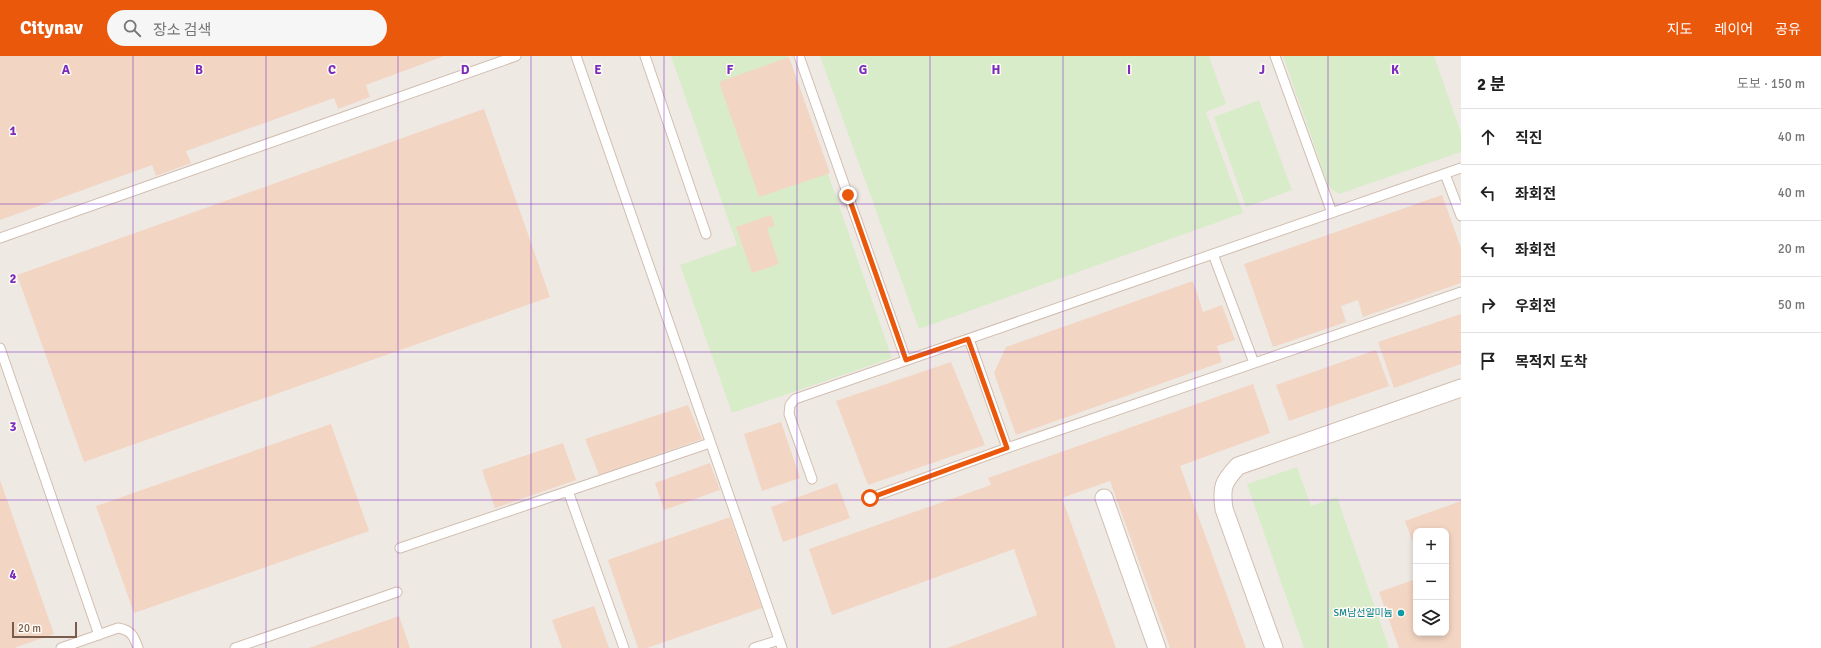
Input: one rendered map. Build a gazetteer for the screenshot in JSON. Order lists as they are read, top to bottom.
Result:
{
  "places": ["SM남선알미늄"],
  "scale_bar": "20 m",
  "page": {
    "header": "Citynav",
    "search": "장소 검색",
    "nav": ["지도", "레이어", "공유"],
    "heading": ["2 분", "도보 · 150 m"],
    "list": [
      ["직진", "40 m"],
      ["좌회전", "40 m"],
      ["좌회전", "20 m"],
      ["우회전", "50 m"],
      "목적지 도착"
    ],
    "map_buttons": ["+", "−"],
    "scale": "20 m"
  },
  "grid": {
    "columns": [
      "A",
      "B",
      "C",
      "D",
      "E",
      "F",
      "G",
      "H",
      "I",
      "J",
      "K"
    ],
    "rows": [
      "1",
      "2",
      "3",
      "4"
    ]
  }
}
